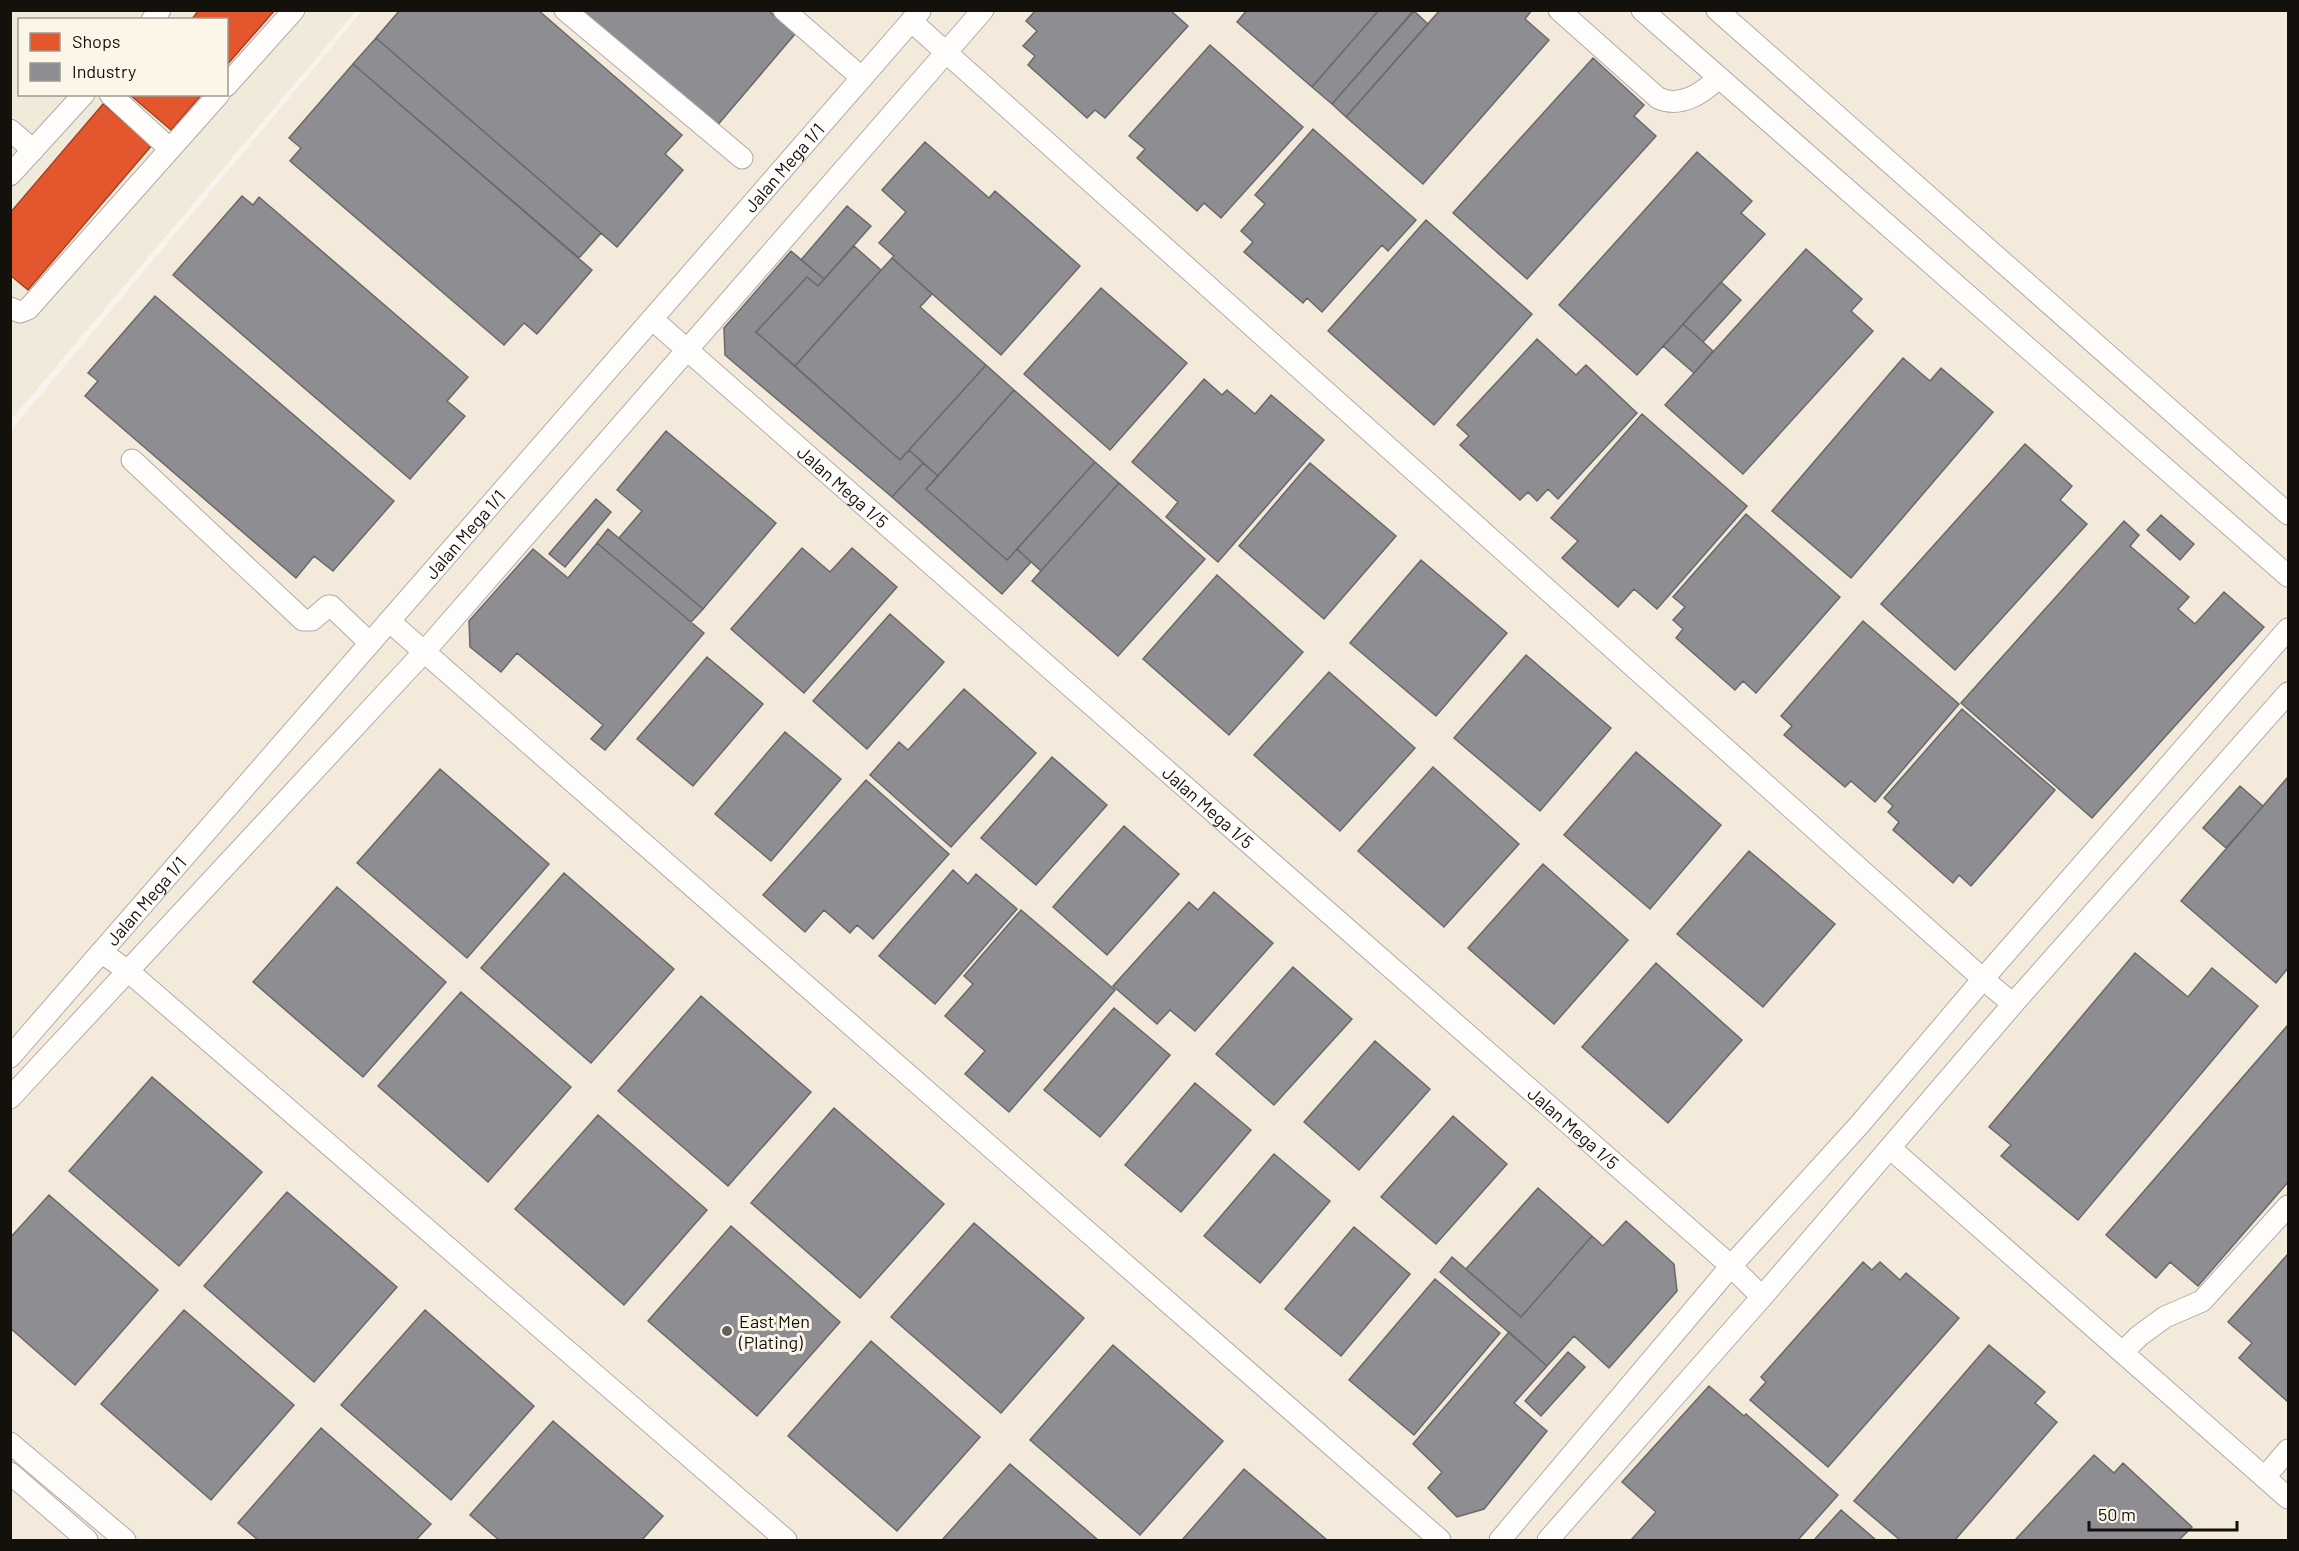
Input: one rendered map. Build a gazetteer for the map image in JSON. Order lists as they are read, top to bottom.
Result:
{
  "streets": {
    "street": ["Jalan Mega 1/1", "Jalan Mega 1/5"]
  },
  "crossings": [
    ["Jalan Mega 1/1", "Jalan Mega 1/5"]
  ],
  "places": ["East Men (Plating)"],
  "legend": ["Shops", "Industry"],
  "scale_bar": "50 m"
}
